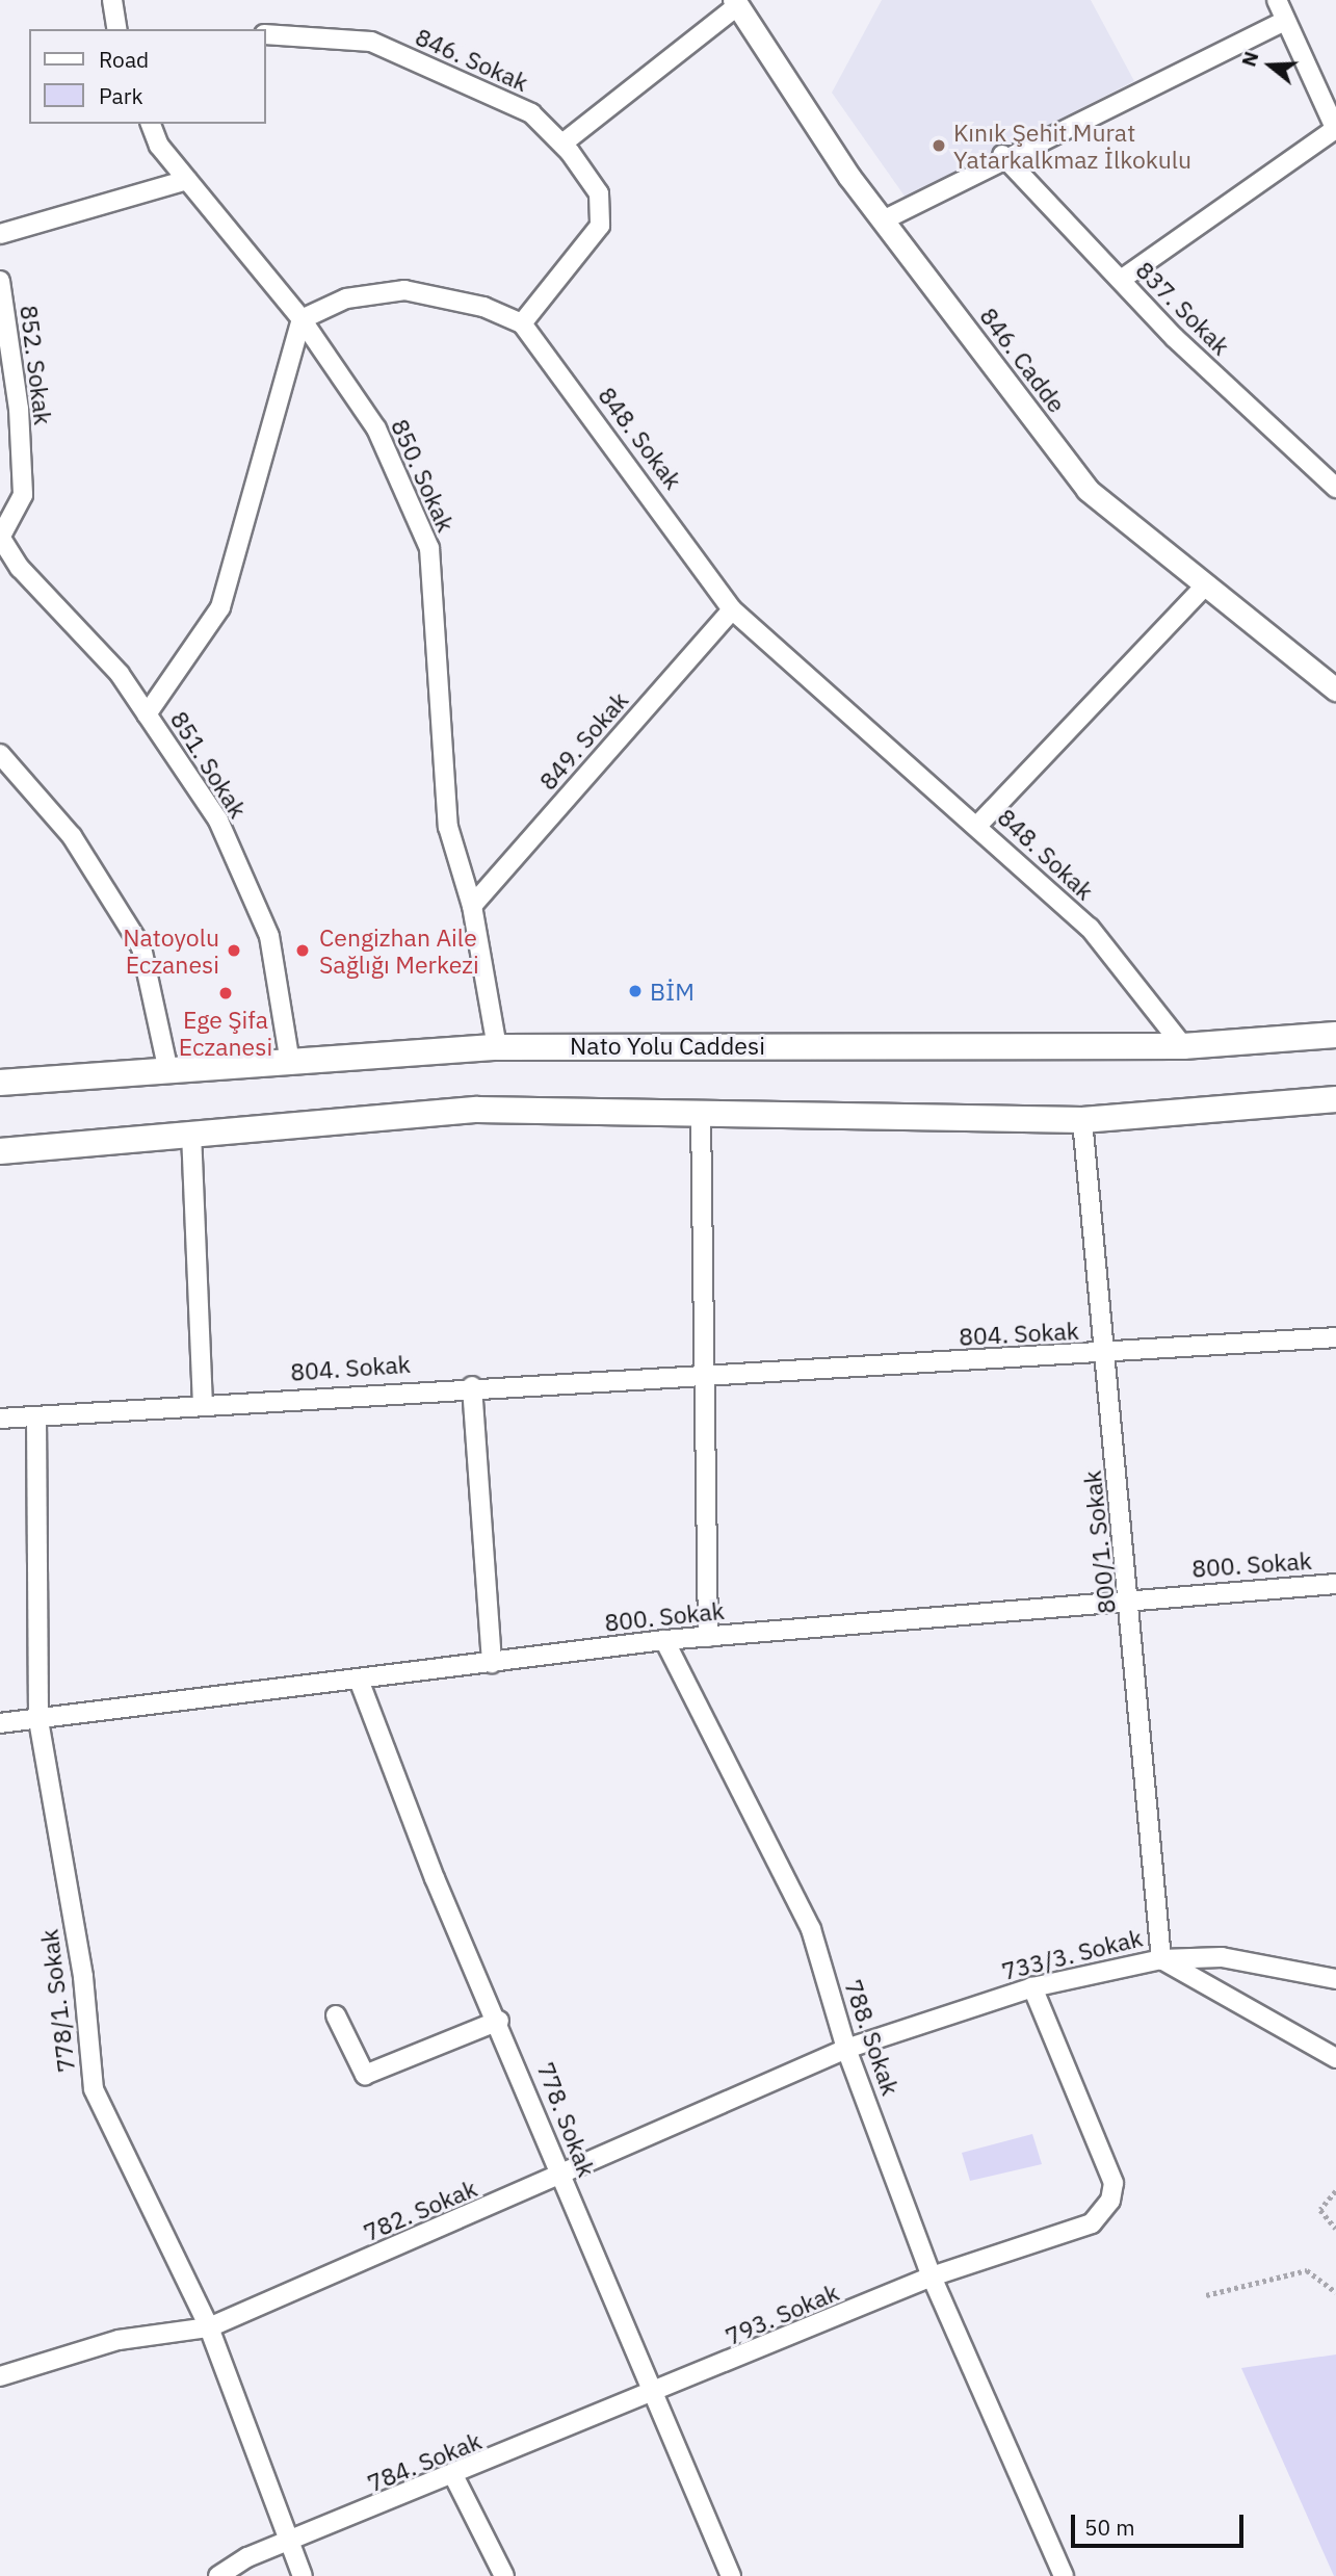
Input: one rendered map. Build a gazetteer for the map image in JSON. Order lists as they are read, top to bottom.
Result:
{
  "streets": {
    "main road": ["Nato Yolu Caddesi"],
    "street": [
      "846. Sokak",
      "837. Sokak",
      "846. Cadde",
      "852. Sokak",
      "848. Sokak",
      "850. Sokak",
      "849. Sokak",
      "851. Sokak",
      "804. Sokak",
      "800/1. Sokak",
      "800. Sokak",
      "733/3. Sokak",
      "778/1. Sokak",
      "788. Sokak",
      "778. Sokak",
      "782. Sokak",
      "793. Sokak",
      "784. Sokak"
    ]
  },
  "crossings": [
    ["846. Sokak", "848. Sokak"],
    ["852. Sokak", "851. Sokak"],
    ["848. Sokak", "850. Sokak"],
    ["848. Sokak", "849. Sokak"],
    ["848. Sokak", "Nato Yolu Caddesi"],
    ["850. Sokak", "849. Sokak"],
    ["850. Sokak", "Nato Yolu Caddesi"],
    ["851. Sokak", "Nato Yolu Caddesi"],
    ["804. Sokak", "800/1. Sokak"],
    ["804. Sokak", "778/1. Sokak"],
    ["800/1. Sokak", "800. Sokak"],
    ["800/1. Sokak", "733/3. Sokak"],
    ["800. Sokak", "778/1. Sokak"],
    ["800. Sokak", "788. Sokak"],
    ["800. Sokak", "778. Sokak"],
    ["733/3. Sokak", "788. Sokak"],
    ["733/3. Sokak", "782. Sokak"],
    ["733/3. Sokak", "793. Sokak"],
    ["778/1. Sokak", "782. Sokak"],
    ["778/1. Sokak", "784. Sokak"],
    ["788. Sokak", "782. Sokak"],
    ["788. Sokak", "793. Sokak"],
    ["778. Sokak", "782. Sokak"],
    ["778. Sokak", "793. Sokak"],
    ["778. Sokak", "784. Sokak"],
    ["793. Sokak", "784. Sokak"]
  ],
  "places": [
    "Kınık Şehit Murat Yatarkalkmaz İlkokulu",
    "Natoyolu Eczanesi",
    "Cengizhan Aile Sağlığı Merkezi",
    "BİM",
    "Ege Şifa Eczanesi"
  ],
  "legend": ["Road", "Park"],
  "scale_bar": "50 m",
  "north": "left"
}
